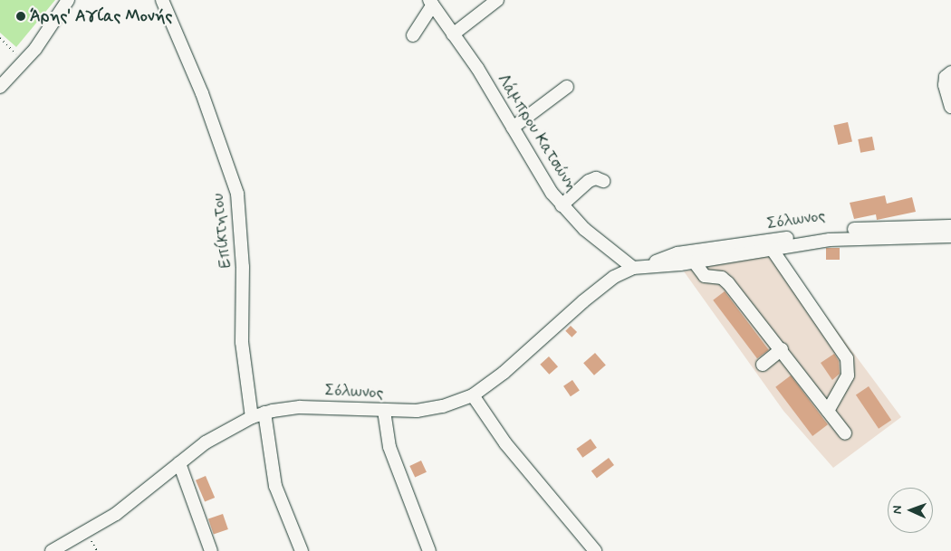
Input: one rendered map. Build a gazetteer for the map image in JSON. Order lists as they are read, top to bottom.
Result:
{
  "streets": {
    "street": ["Λάμπρου Κατσώνη", "Σόλωνος", "Επίκτητου"]
  },
  "crossings": [
    ["Λάμπρου Κατσώνη", "Σόλωνος"],
    ["Σόλωνος", "Επίκτητου"]
  ],
  "places": ["Άρης' Αγίας Μονής"],
  "north": "left"
}
